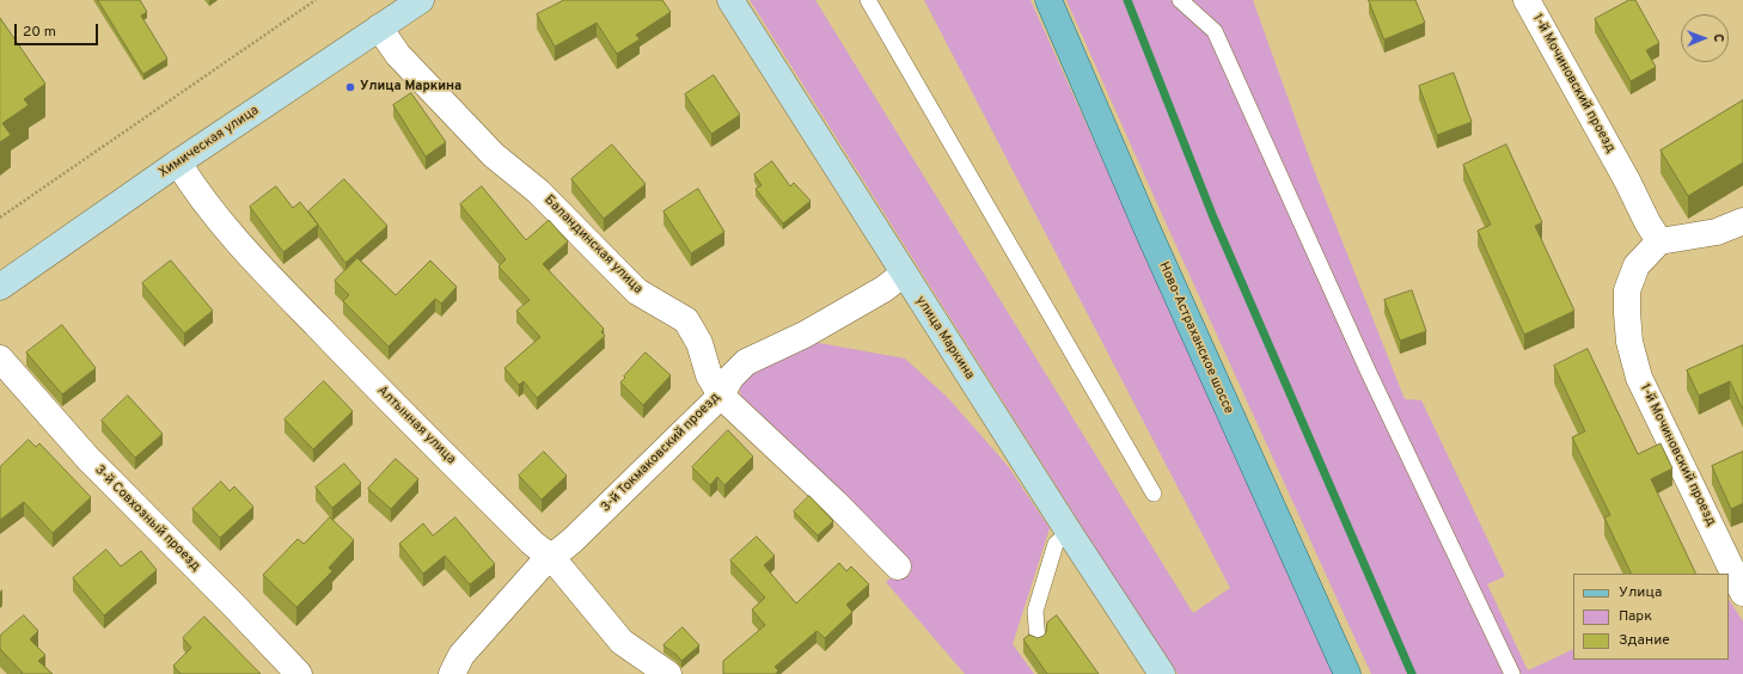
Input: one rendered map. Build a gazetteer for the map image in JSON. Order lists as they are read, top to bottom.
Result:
{
  "streets": {
    "main road": ["Ново-Астраханское шоссе"],
    "street": [
      "1-й Мочиновский проезд",
      "Химическая улица",
      "Баландинская улица",
      "улица Маркина",
      "Алтынная улица",
      "3-й Токмаковский проезд",
      "3-й Совхозный проезд"
    ]
  },
  "crossings": [
    ["Химическая улица", "Баландинская улица"],
    ["Химическая улица", "Алтынная улица"],
    ["Баландинская улица", "3-й Токмаковский проезд"],
    ["улица Маркина", "3-й Токмаковский проезд"],
    ["Алтынная улица", "3-й Токмаковский проезд"]
  ],
  "places": ["Улица Маркина"],
  "legend": ["Улица", "Парк", "Здание"],
  "scale_bar": "20 m",
  "north": "right"
}
